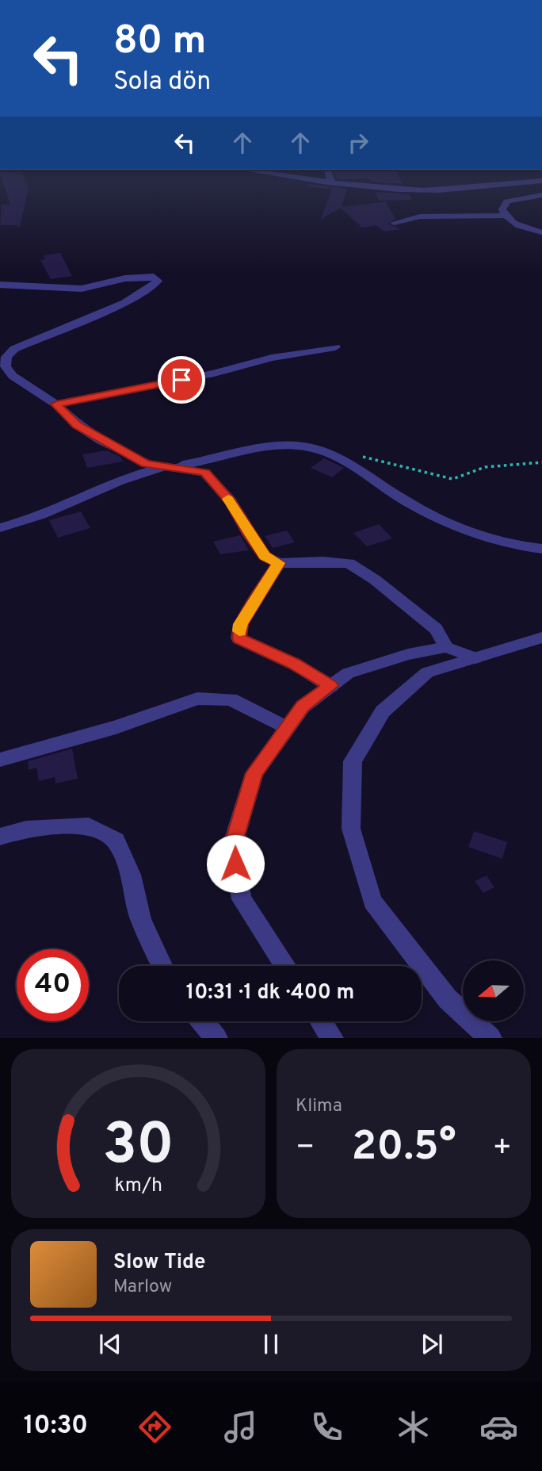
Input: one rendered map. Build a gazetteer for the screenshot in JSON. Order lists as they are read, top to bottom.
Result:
{
  "north": "left",
  "page": {
    "turn": ["80 m", "Sola dön"],
    "limit": "40",
    "trip": "10:31 · 1 dk · 400 m",
    "tile": "Klima",
    "heat": ["−", "20.5°", "+"],
    "song": ["Slow Tide", "Marlow"],
    "tabs": "10:30",
    "gauge": ["30", "km/h"]
  }
}
